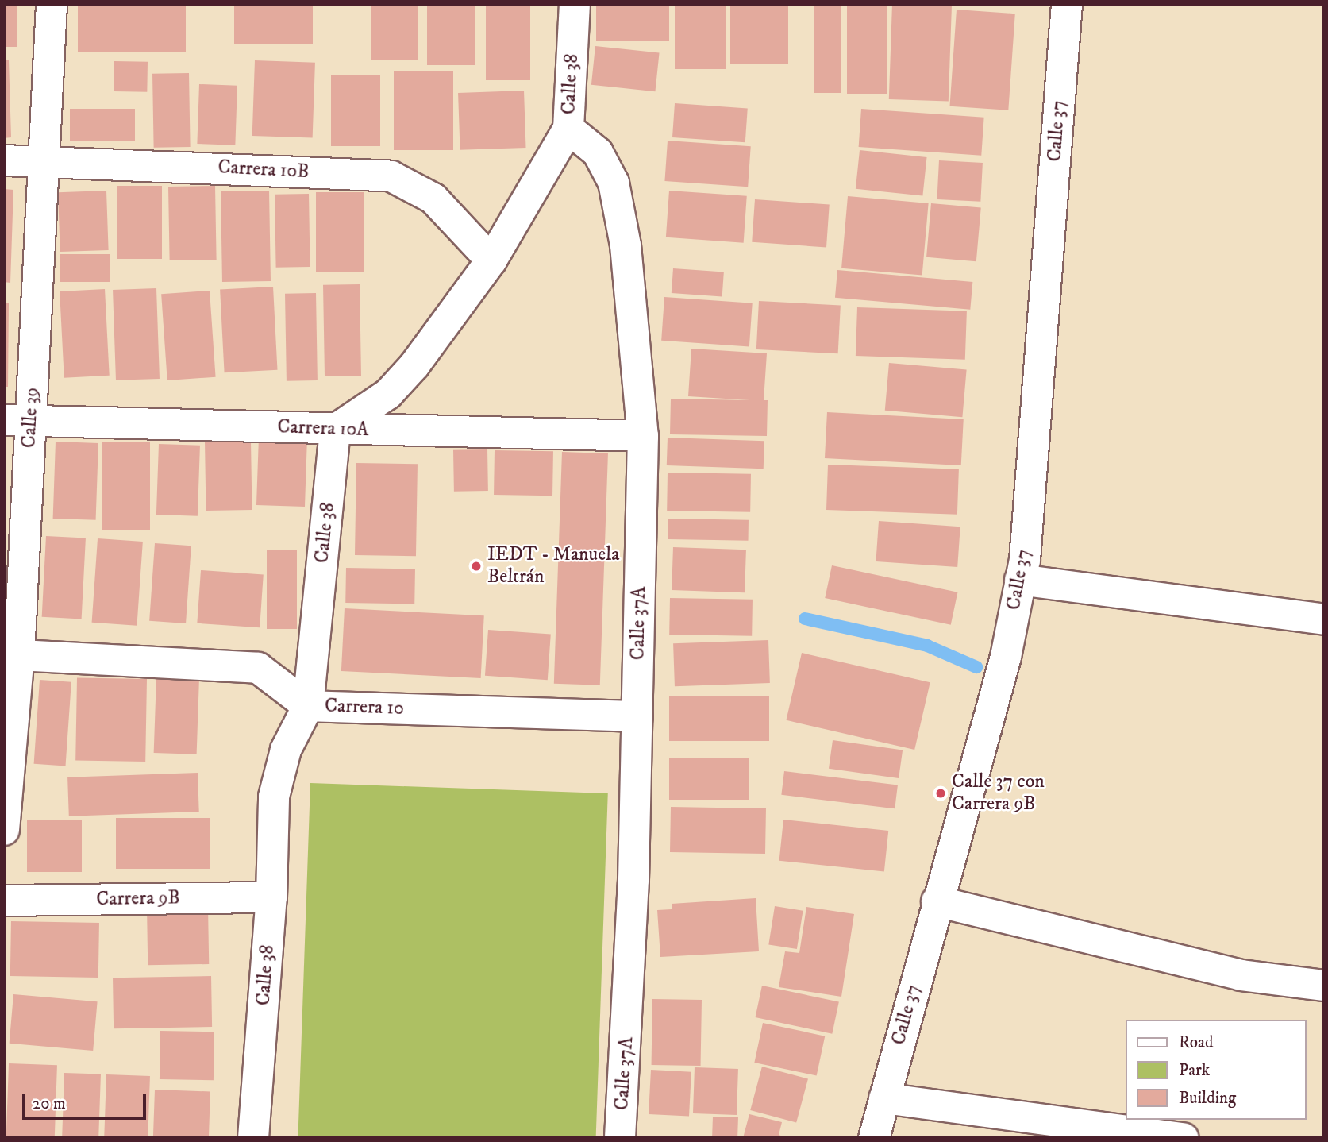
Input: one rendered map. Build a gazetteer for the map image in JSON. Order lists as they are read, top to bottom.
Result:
{
  "streets": {
    "street": [
      "Calle 38",
      "Calle 37",
      "Carrera 10B",
      "Calle 39",
      "Carrera 10A",
      "Calle 37A",
      "Carrera 10",
      "Carrera 9B"
    ]
  },
  "crossings": [
    ["Calle 38", "Carrera 10B"],
    ["Calle 38", "Carrera 10A"],
    ["Calle 38", "Calle 37A"],
    ["Calle 38", "Carrera 10"],
    ["Calle 38", "Carrera 9B"],
    ["Carrera 10B", "Calle 39"],
    ["Calle 39", "Carrera 10A"],
    ["Calle 39", "Carrera 10"],
    ["Carrera 10A", "Calle 37A"],
    ["Calle 37A", "Carrera 10"]
  ],
  "places": ["IEDT - Manuela Beltrán", "Calle 37 con Carrera 9B"],
  "legend": ["Road", "Park", "Building"],
  "scale_bar": "20 m"
}
